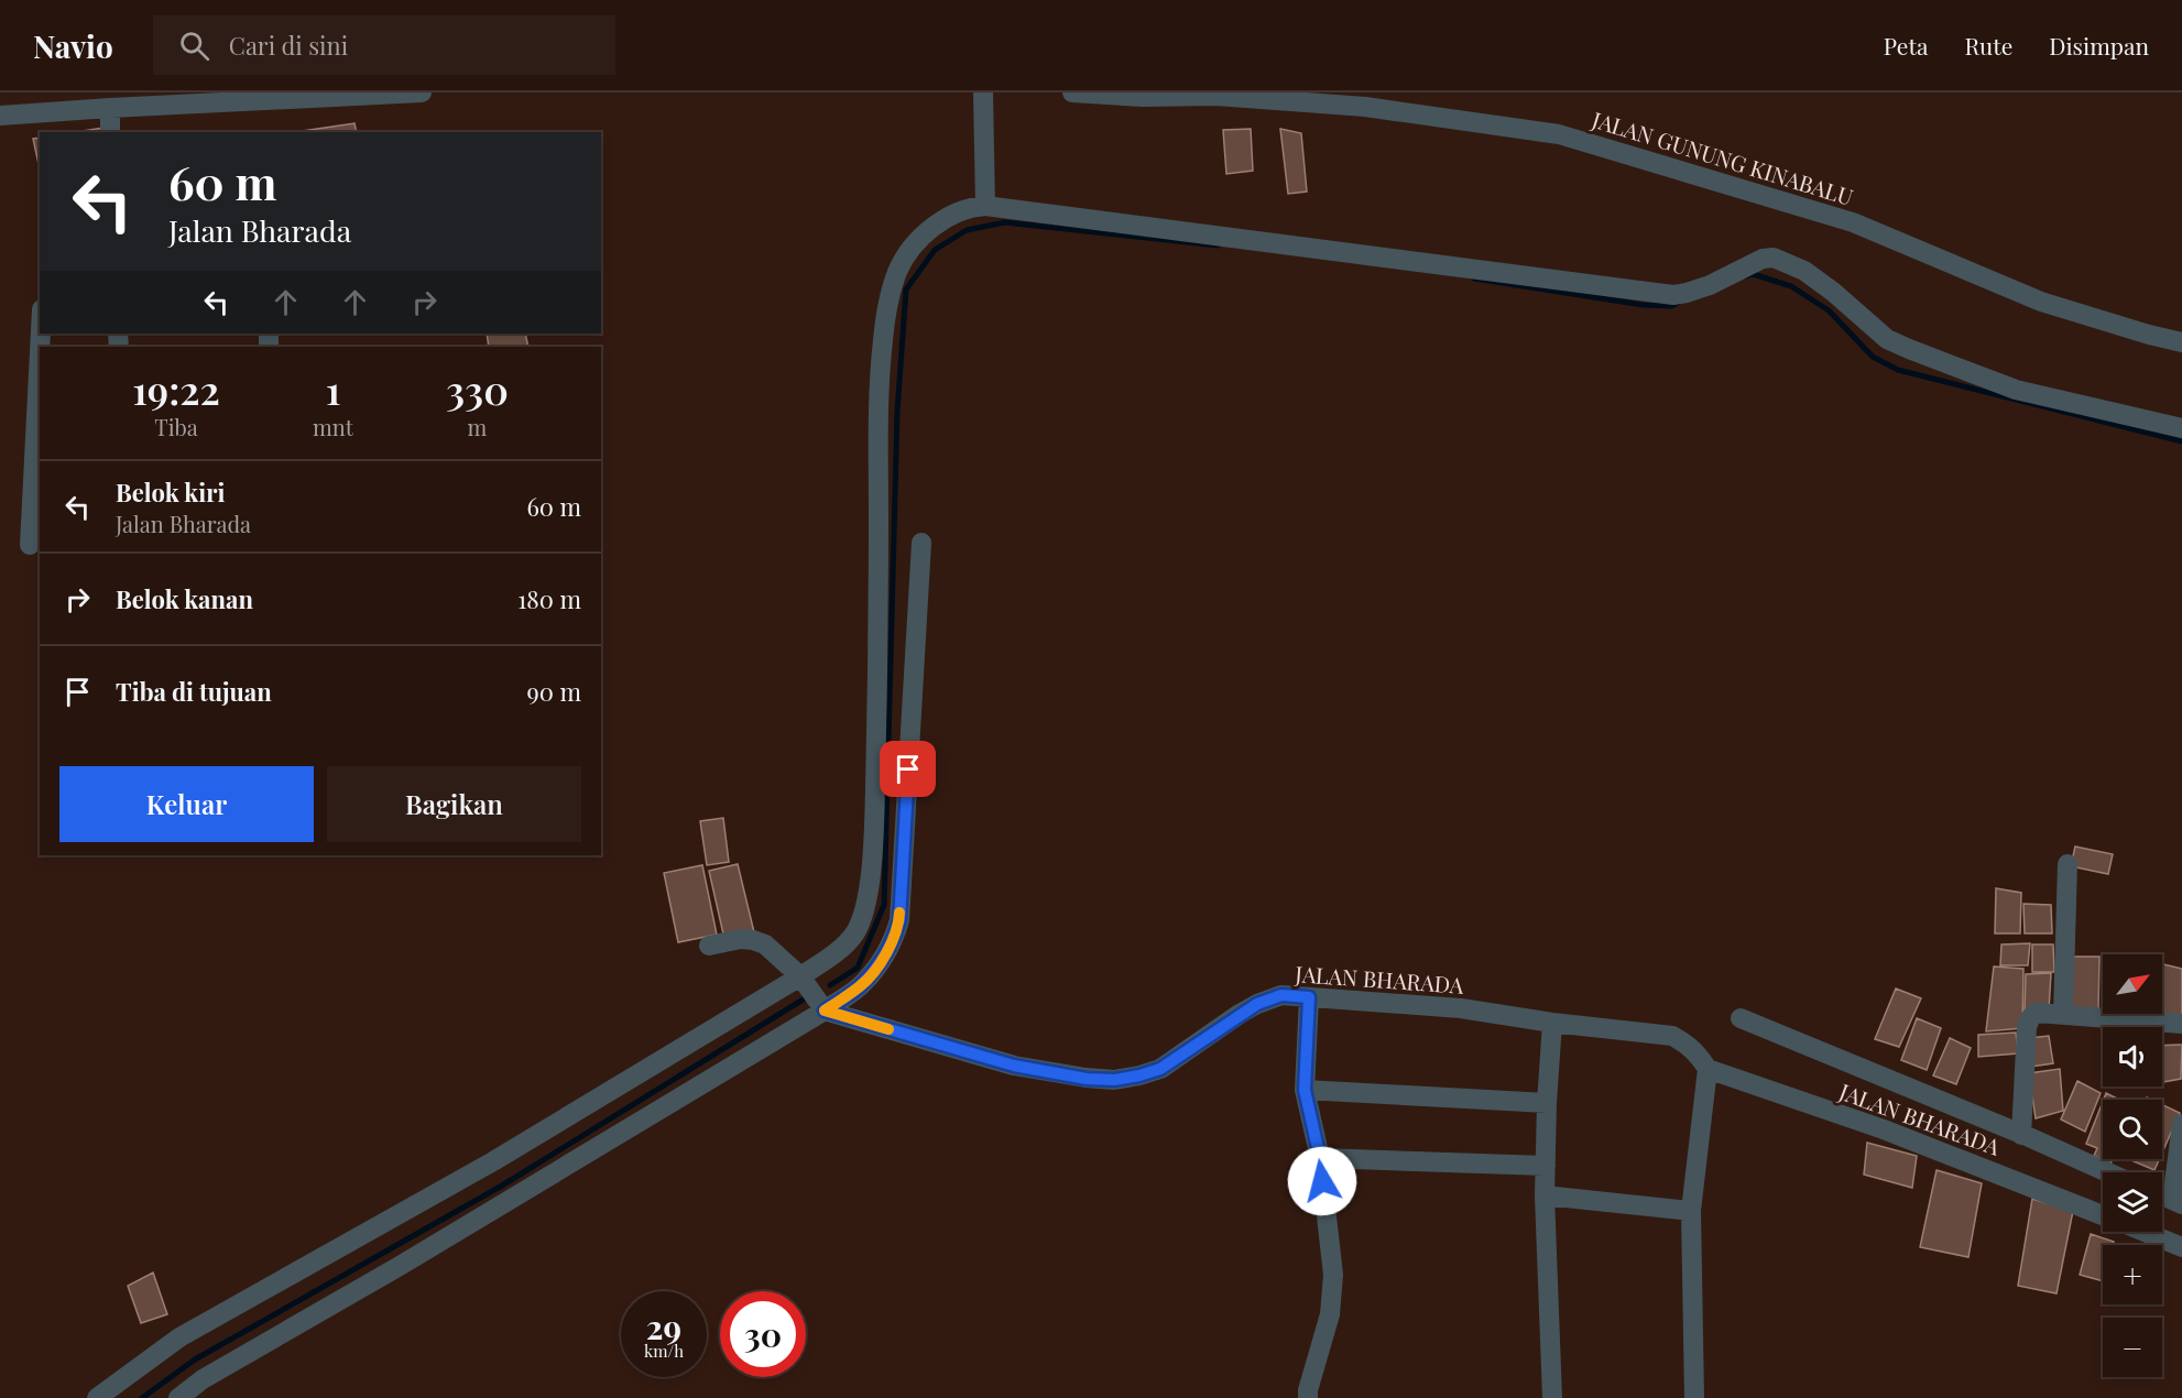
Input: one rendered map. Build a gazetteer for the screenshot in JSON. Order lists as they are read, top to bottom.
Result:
{
  "streets": {
    "street": ["JALAN GUNUNG KINABALU", "JALAN BHARADA"]
  },
  "north": "top right",
  "page": {
    "header": "Navio",
    "search": "Cari di sini",
    "nav": ["Peta", "Rute", "Disimpan"],
    "turn": ["60 m", "Jalan Bharada"],
    "eta": [
      "19:22",
      "Tiba",
      "1",
      "mnt",
      "330",
      "m"
    ],
    "list": [
      {
        "name": "Belok kiri",
        "note": "Jalan Bharada",
        "value": "60 m"
      },
      {
        "name": "Belok kanan",
        "value": "180 m"
      },
      {
        "name": "Tiba di tujuan",
        "value": "90 m"
      }
    ],
    "buttons": ["Keluar", "Bagikan"],
    "map_buttons": ["+", "−"],
    "speed": "29 km/h",
    "limit": "30"
  }
}
